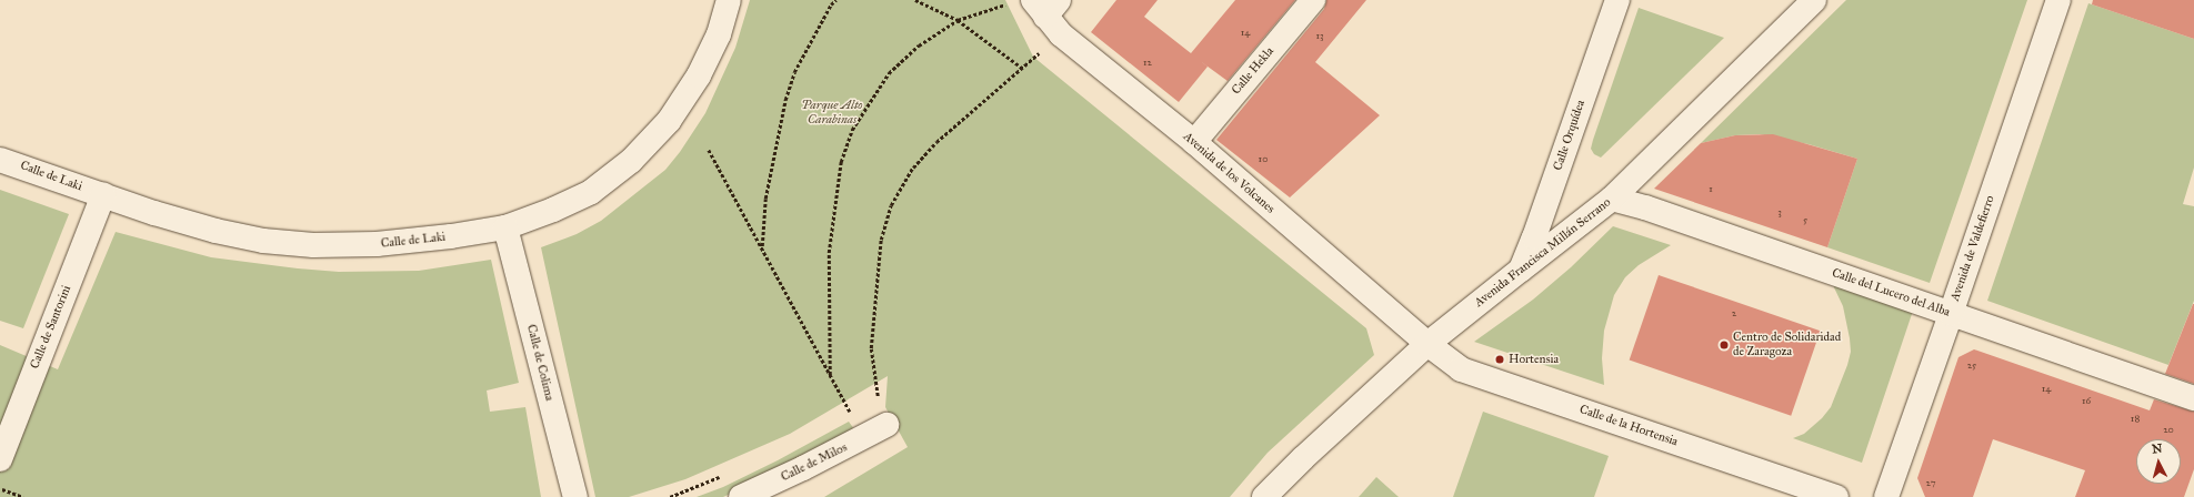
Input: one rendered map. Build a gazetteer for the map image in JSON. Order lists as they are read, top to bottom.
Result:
{
  "streets": {
    "street": [
      "Calle Hekla",
      "Calle Orquídea",
      "Avenida de los Volcanes",
      "Calle de Laki",
      "Avenida de Valdefierro",
      "Avenida Francisca Millán Serrano",
      "Calle del Lucero del Alba",
      "Calle de Santorini",
      "Calle de Colima",
      "Calle de la Hortensia",
      "Calle de Milos"
    ]
  },
  "crossings": [
    ["Calle Hekla", "Avenida de los Volcanes"],
    ["Calle Orquídea", "Avenida Francisca Millán Serrano"],
    ["Avenida de los Volcanes", "Avenida Francisca Millán Serrano"],
    ["Avenida de los Volcanes", "Calle de la Hortensia"],
    ["Calle de Laki", "Calle de Santorini"],
    ["Calle de Laki", "Calle de Colima"],
    ["Avenida de Valdefierro", "Calle del Lucero del Alba"],
    ["Avenida Francisca Millán Serrano", "Calle del Lucero del Alba"],
    ["Avenida Francisca Millán Serrano", "Calle de la Hortensia"]
  ],
  "parks": ["Parque Alto Carabinas"],
  "places": ["Centro de Solidaridad de Zaragoza", "Hortensia"],
  "house_numbers": [
    "14",
    "13",
    "12",
    "10",
    "1",
    "3",
    "5",
    "2",
    "25",
    "14",
    "16",
    "18",
    "20",
    "27"
  ],
  "north": "top"
}
